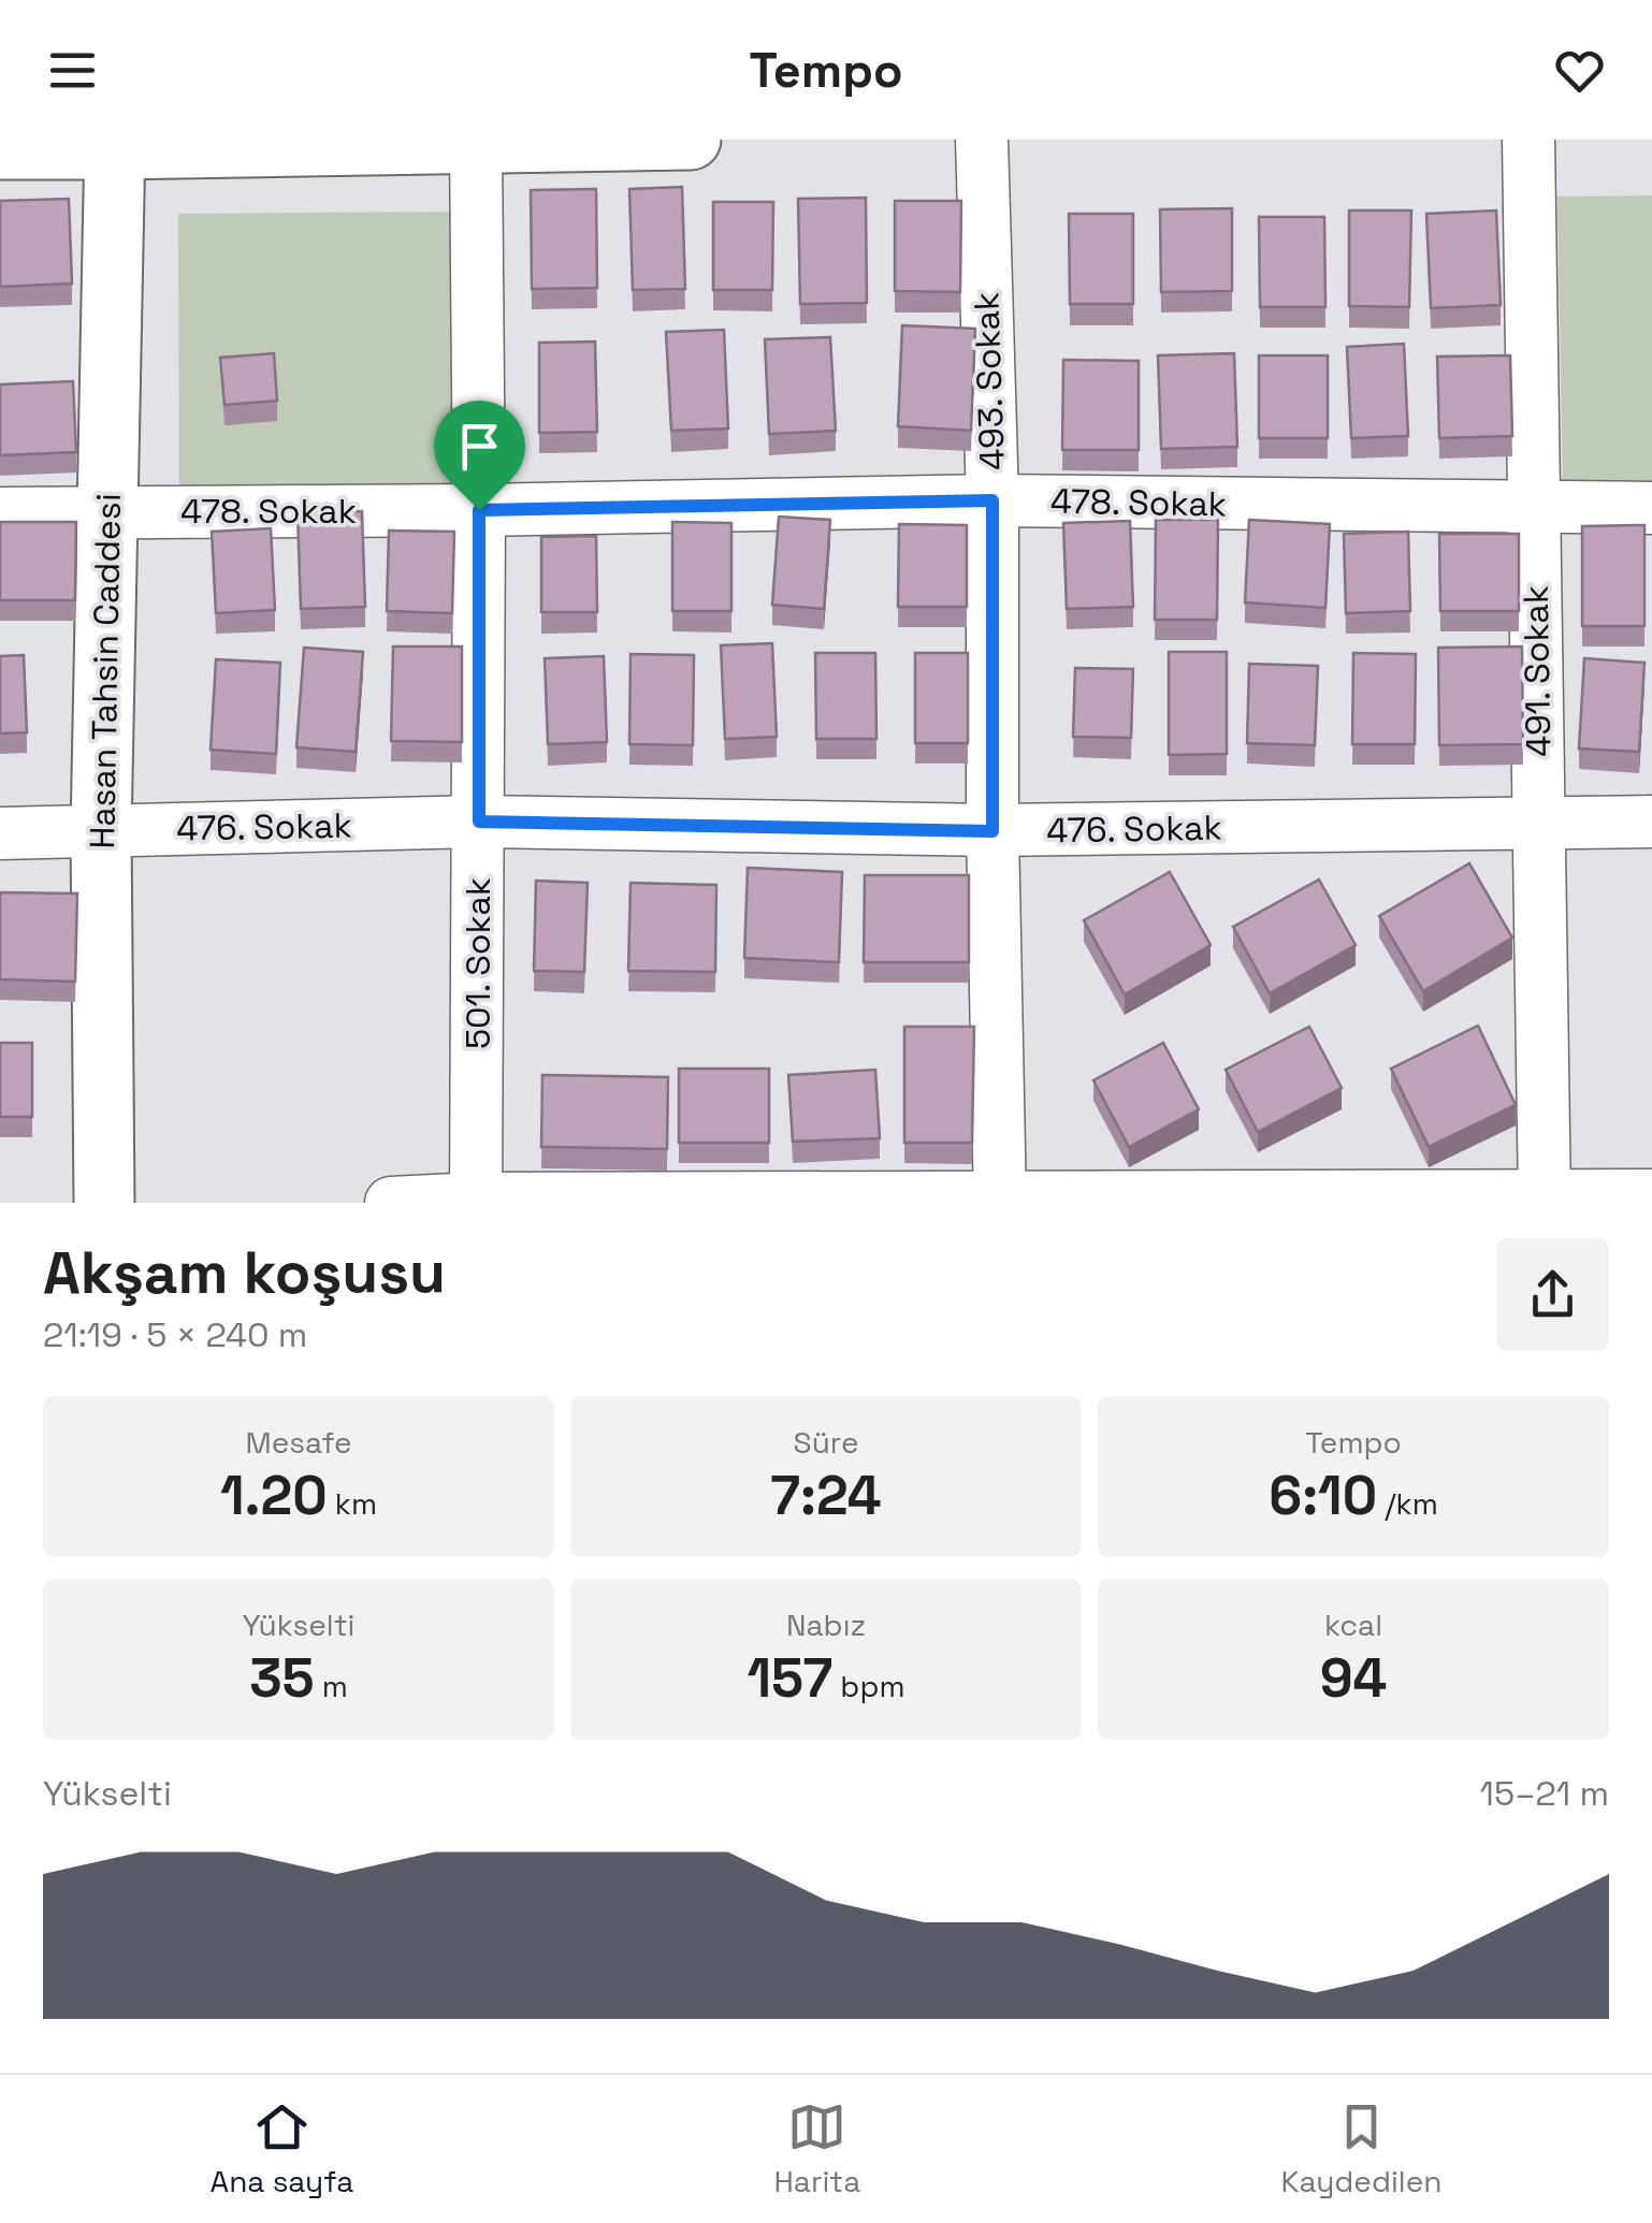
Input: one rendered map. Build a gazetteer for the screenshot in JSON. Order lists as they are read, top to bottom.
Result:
{
  "streets": {
    "street": [
      "493. Sokak",
      "478. Sokak",
      "Hasan Tahsin Caddesi",
      "491. Sokak",
      "476. Sokak",
      "501. Sokak"
    ]
  },
  "crossings": [
    ["493. Sokak", "478. Sokak"],
    ["493. Sokak", "476. Sokak"],
    ["478. Sokak", "Hasan Tahsin Caddesi"],
    ["478. Sokak", "491. Sokak"],
    ["478. Sokak", "501. Sokak"],
    ["Hasan Tahsin Caddesi", "476. Sokak"],
    ["491. Sokak", "476. Sokak"],
    ["476. Sokak", "501. Sokak"]
  ],
  "page": {
    "header": "Tempo",
    "heading": ["Akşam koşusu", "21:19 · 5 × 240 m"],
    "stats": [
      ["Mesafe", "1.20 km"],
      ["Süre", "7:24"],
      ["Tempo", "6:10 /km"],
      ["Yükselti", "35 m"],
      ["Nabız", "157 bpm"],
      ["kcal", "94"]
    ],
    "chart": ["Yükselti", "15–21 m"],
    "tabs": ["Ana sayfa", "Harita", "Kaydedilen"]
  }
}
